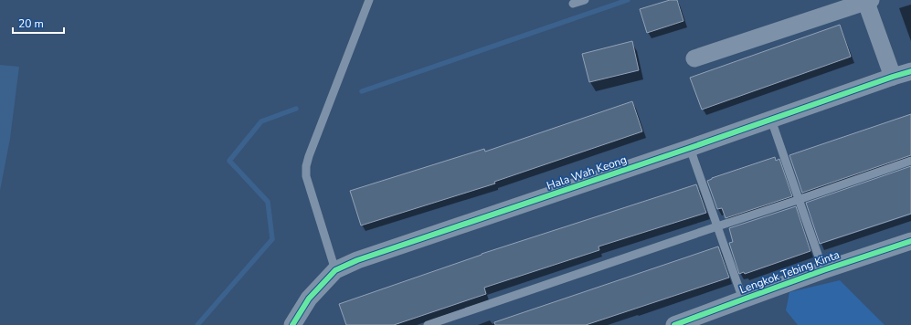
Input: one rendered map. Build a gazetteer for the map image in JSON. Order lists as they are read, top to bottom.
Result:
{
  "streets": {
    "street": ["Hala Wah Keong", "Lengkok Tebing Kinta"]
  },
  "scale_bar": "20 m"
}
